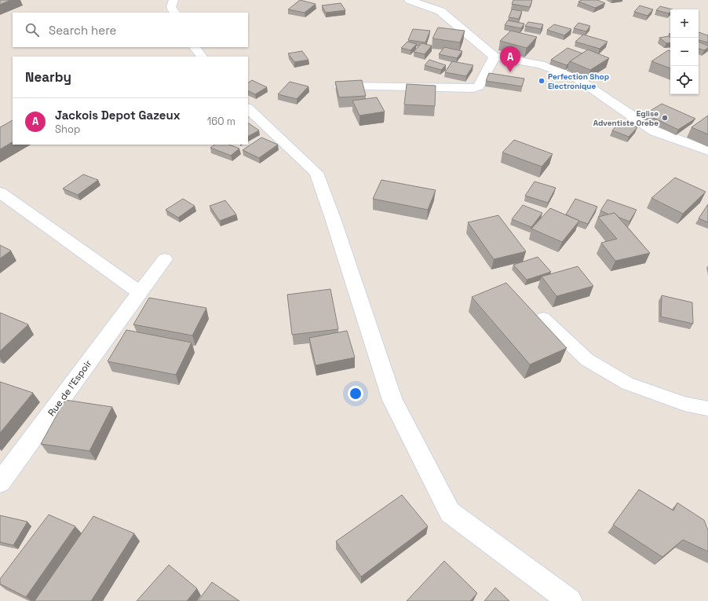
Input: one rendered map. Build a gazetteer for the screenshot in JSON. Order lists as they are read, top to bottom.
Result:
{
  "streets": {
    "street": ["Rue de l'Espoir"]
  },
  "places": ["Perfection Shop Electronique", "Eglise Adventiste Orebe"],
  "page": {
    "map_buttons": ["+", "−"],
    "search": "Search here",
    "pins": "A",
    "heading": "Nearby",
    "list": [
      {
        "mark": "A",
        "name": "Jackois Depot Gazeux",
        "note": "Shop",
        "value": "160 m"
      }
    ]
  }
}
